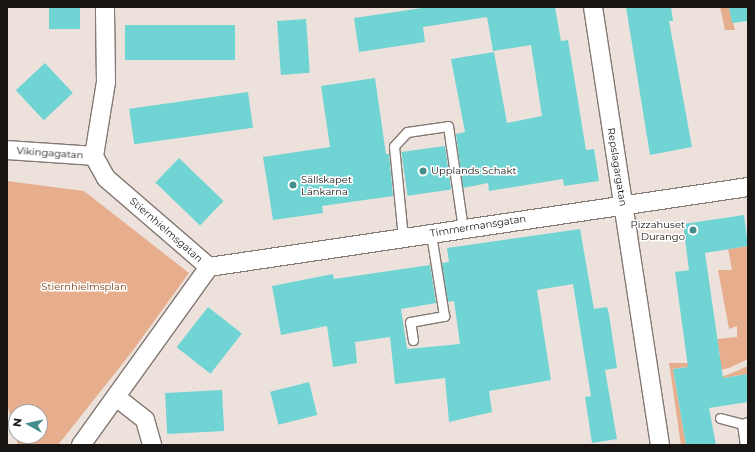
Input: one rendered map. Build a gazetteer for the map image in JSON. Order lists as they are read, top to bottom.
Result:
{
  "streets": {
    "street": [
      "Vikingagatan",
      "Repslagargatan",
      "Timmermansgatan",
      "Stiernhielmsgatan"
    ]
  },
  "crossings": [
    ["Vikingagatan", "Stiernhielmsgatan"],
    ["Repslagargatan", "Timmermansgatan"],
    ["Timmermansgatan", "Stiernhielmsgatan"]
  ],
  "parks": ["Stiernhielmsplan"],
  "places": ["Upplands Schakt", "Sällskapet Länkarna", "Pizzahuset Durango"],
  "north": "left"
}
